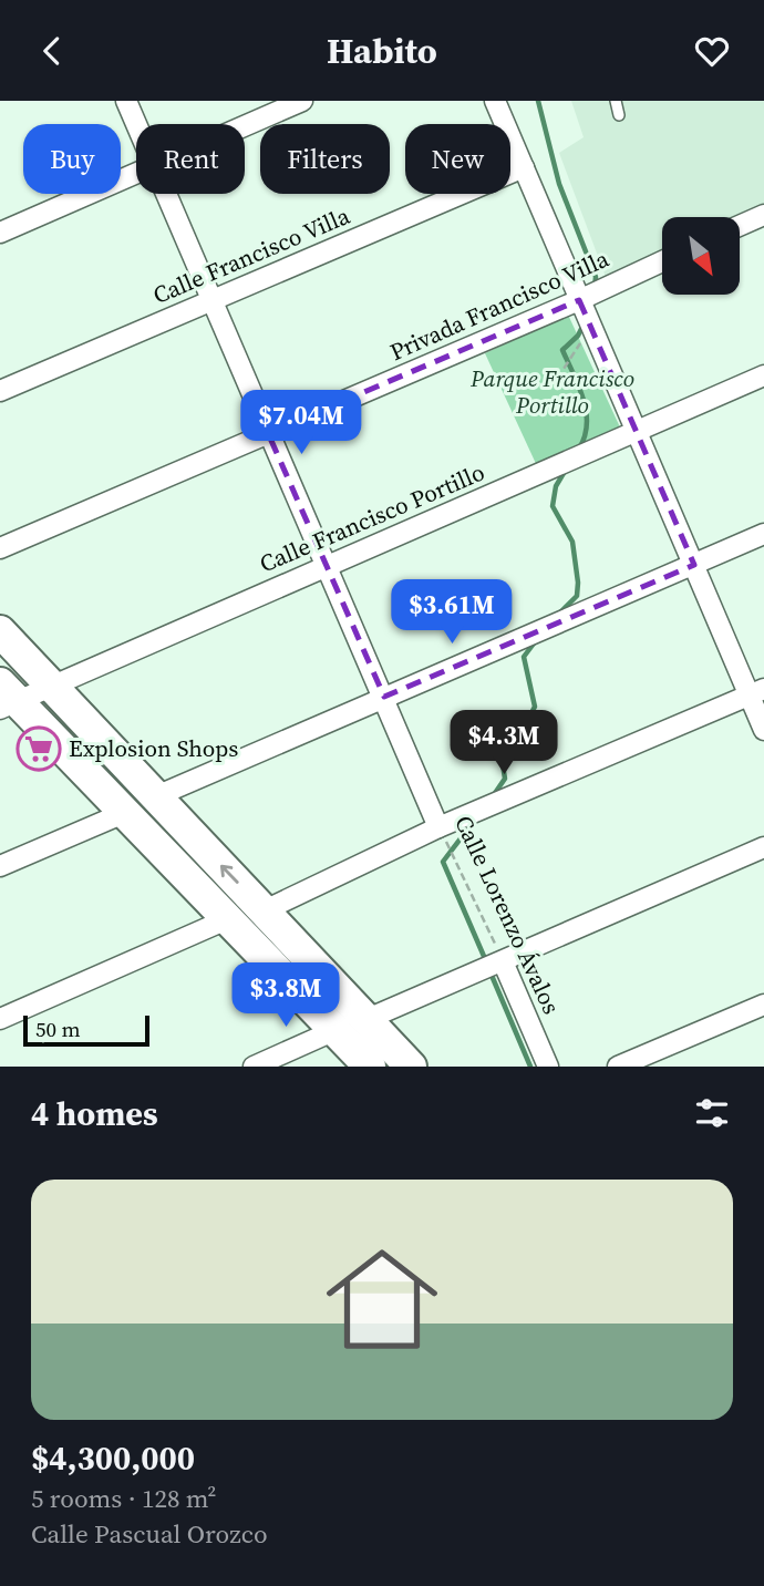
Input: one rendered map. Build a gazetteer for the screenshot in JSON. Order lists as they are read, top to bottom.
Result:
{
  "streets": {
    "street": [
      "Calle Francisco Villa",
      "Privada Francisco Villa",
      "Calle Francisco Portillo",
      "Calle Lorenzo Ávalos"
    ]
  },
  "crossings": [
    ["Calle Francisco Villa", "Calle Lorenzo Ávalos"],
    ["Privada Francisco Villa", "Calle Lorenzo Ávalos"],
    ["Calle Francisco Portillo", "Calle Lorenzo Ávalos"]
  ],
  "parks": ["Parque Francisco Portillo"],
  "places": {
    "supermarket": ["Explosion Shops"]
  },
  "scale_bar": "50 m",
  "north": "bottom right",
  "page": {
    "header": "Habito",
    "chip": [
      "Buy",
      "Rent",
      "Filters",
      "New"
    ],
    "price": [
      "$7.04M",
      "$3.61M",
      "$4.3M",
      "$3.8M"
    ],
    "scale": "50 m",
    "heading": "4 homes",
    "list": [
      {
        "name": "$4,300,000",
        "note": "5 rooms · 128 m² · Calle Pascual Orozco"
      }
    ]
  }
}
